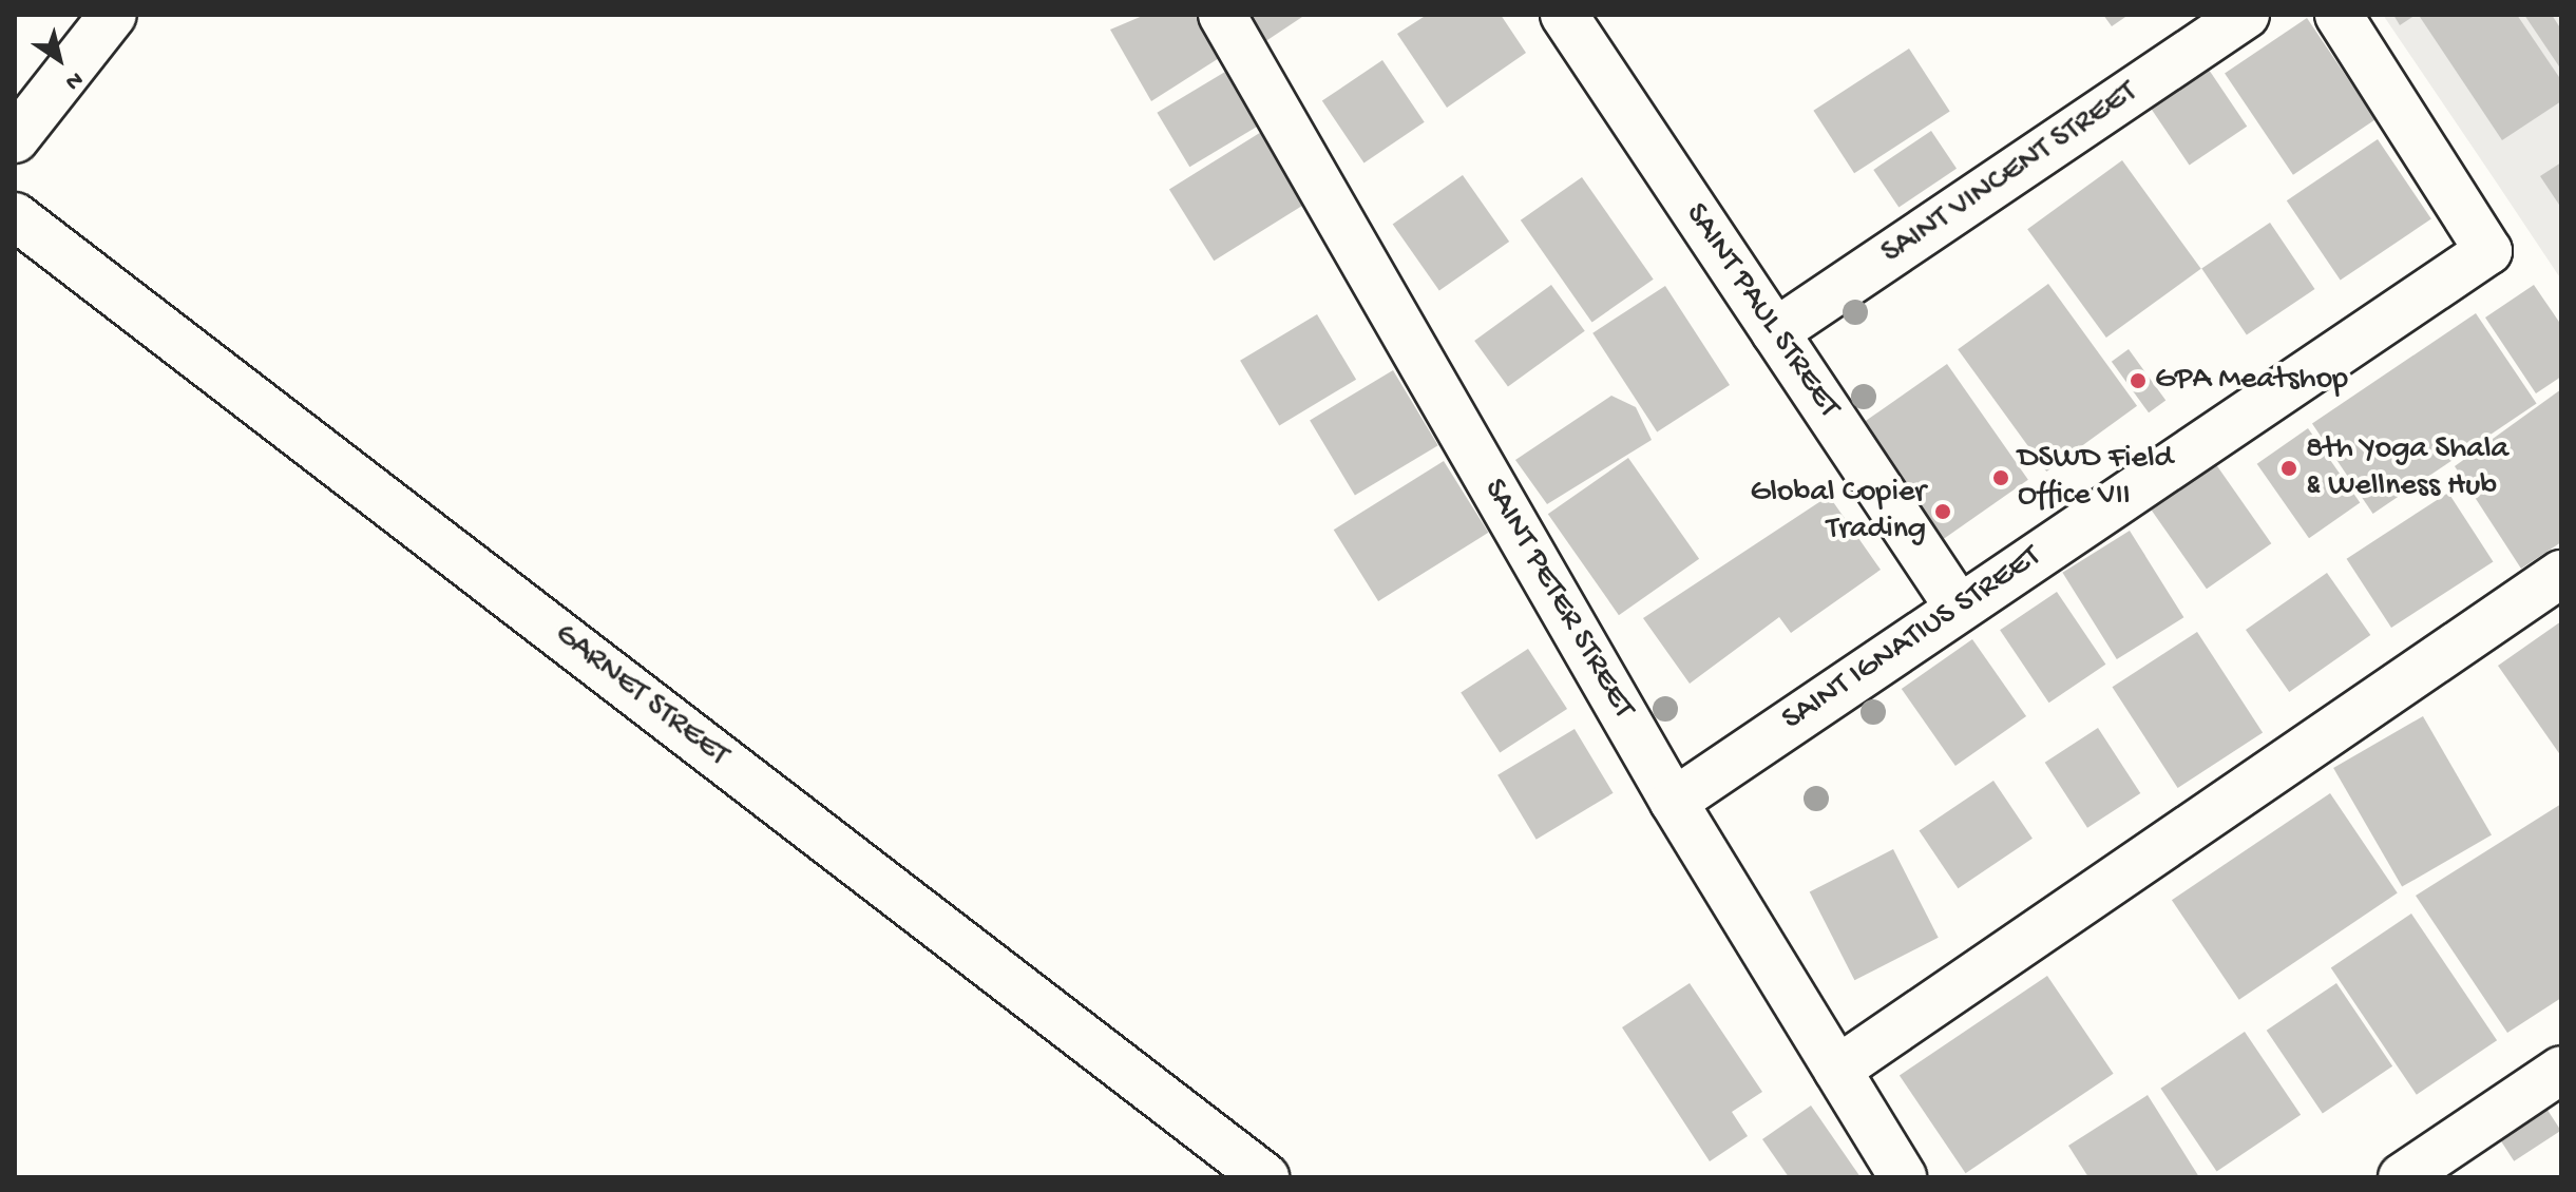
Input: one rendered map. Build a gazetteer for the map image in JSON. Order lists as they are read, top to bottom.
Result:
{
  "streets": {
    "street": [
      "SAINT VINCENT STREET",
      "SAINT PAUL STREET",
      "SAINT PETER STREET",
      "SAINT IGNATIUS STREET",
      "GARNET STREET"
    ]
  },
  "crossings": [
    ["SAINT VINCENT STREET", "SAINT PAUL STREET"],
    ["SAINT PAUL STREET", "SAINT IGNATIUS STREET"],
    ["SAINT PETER STREET", "SAINT IGNATIUS STREET"]
  ],
  "places": [
    "GPA Meatshop",
    "8th Yoga Shala & Wellness Hub",
    "DSWD Field Office VII",
    "Global Copier Trading"
  ],
  "north": "bottom right"
}
